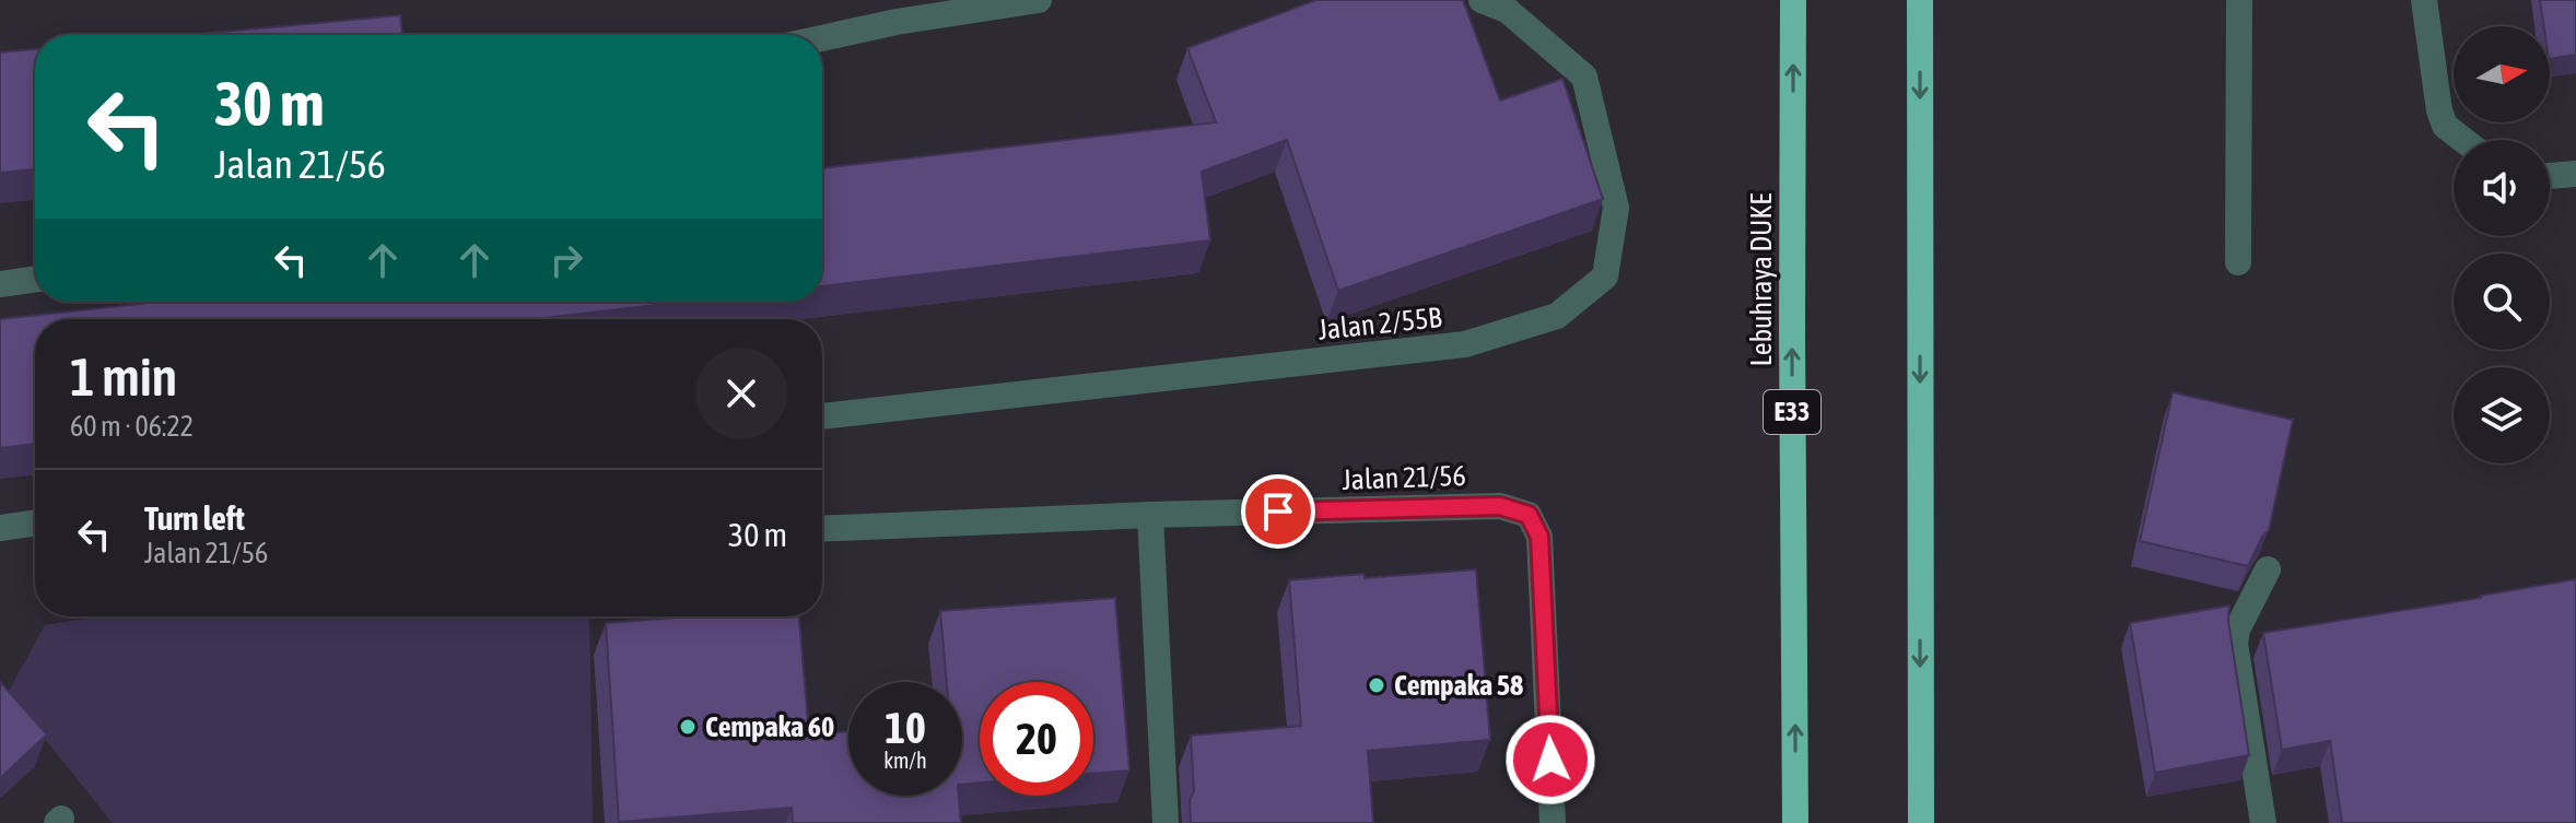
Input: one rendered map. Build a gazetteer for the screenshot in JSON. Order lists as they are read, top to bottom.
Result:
{
  "streets": {
    "highway": ["Lebuhraya DUKE", "E33"],
    "street": ["Jalan 2/55B", "Jalan 21/56"]
  },
  "places": ["Cempaka 58", "Cempaka 60"],
  "north": "right",
  "page": {
    "turn": ["30 m", "Jalan 21/56"],
    "heading": ["1 min", "60 m · 06:22"],
    "list": [
      {
        "name": "Turn left",
        "note": "Jalan 21/56",
        "value": "30 m"
      }
    ],
    "speed": "10 km/h",
    "limit": "20"
  }
}
